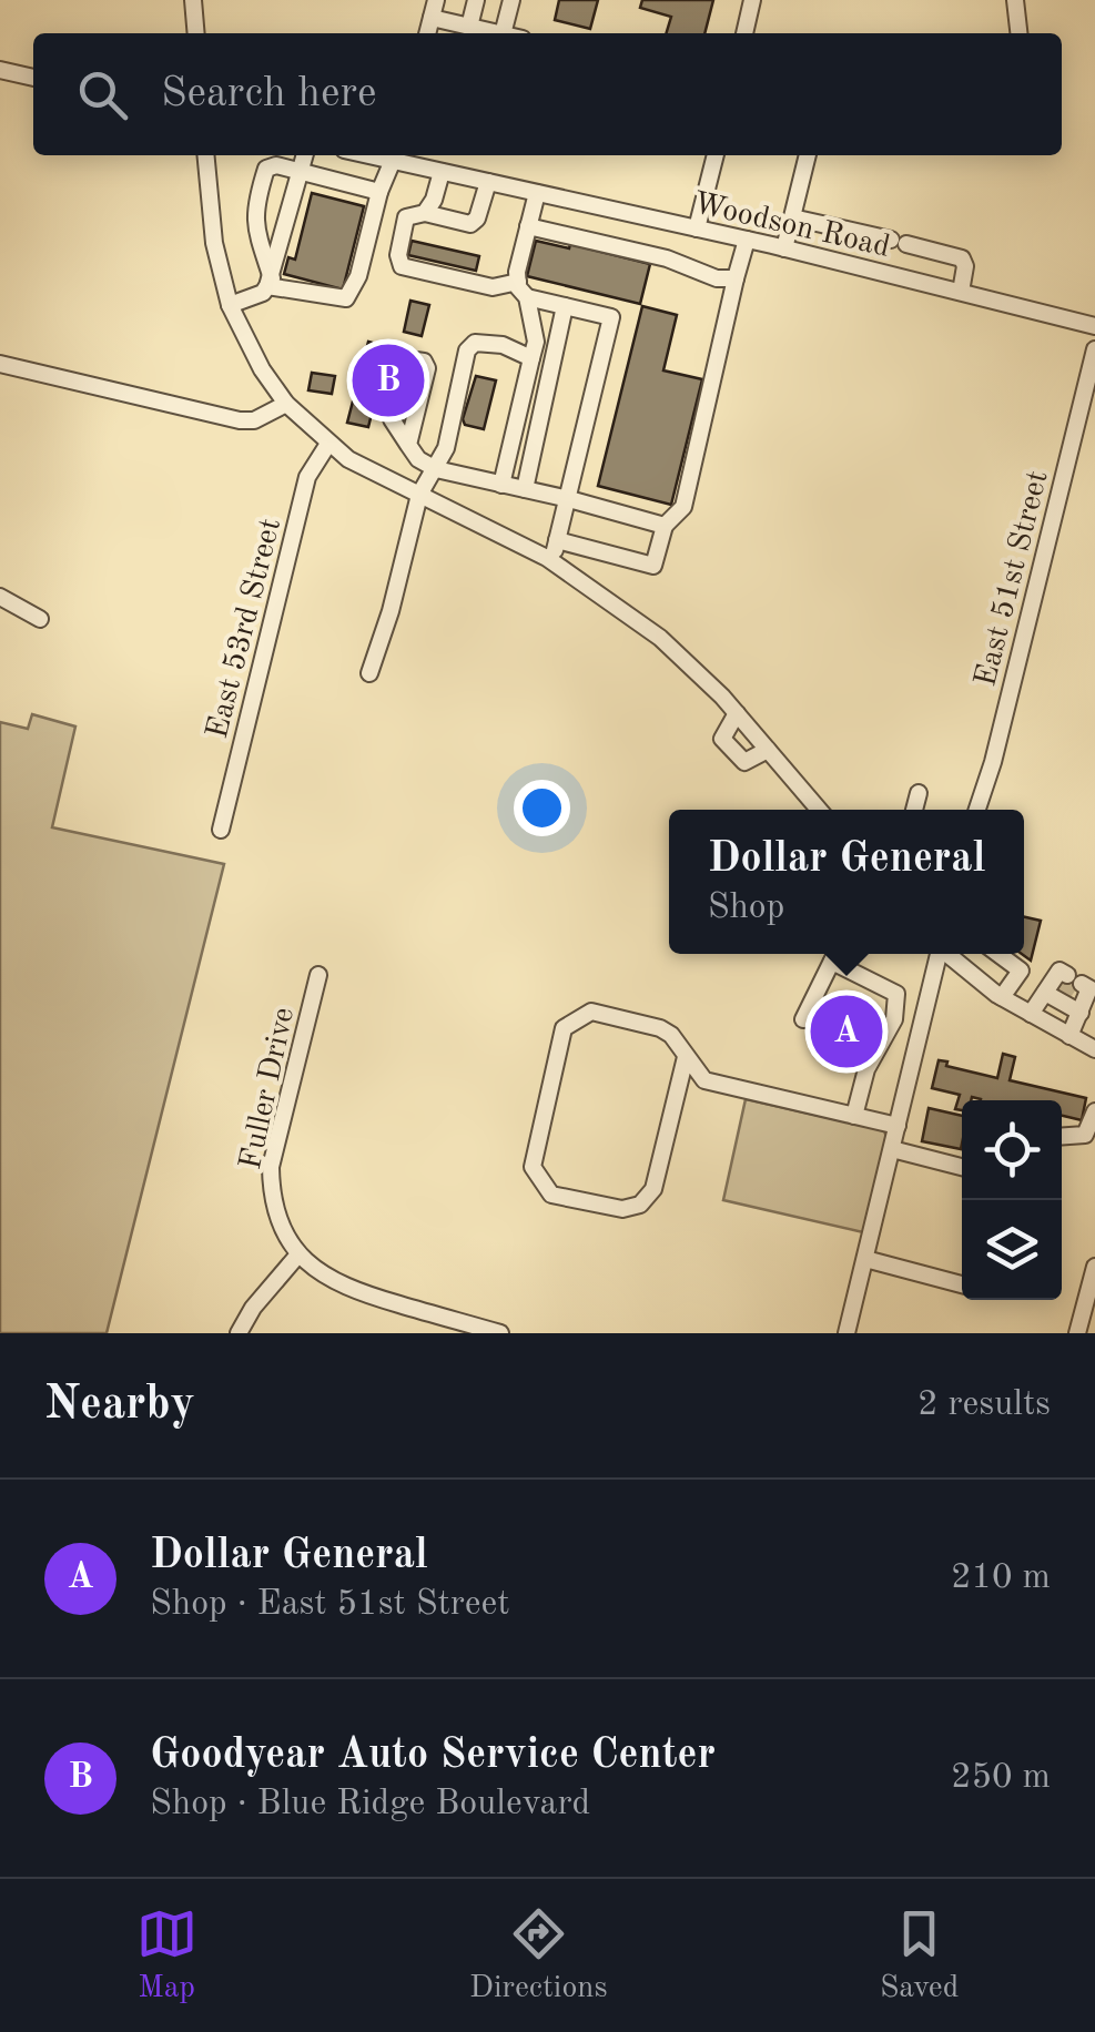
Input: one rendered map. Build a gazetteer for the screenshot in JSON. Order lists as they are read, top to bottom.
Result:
{
  "streets": {
    "street": [
      "Woodson Road",
      "East 51st Street",
      "East 53rd Street",
      "Fuller Drive"
    ]
  },
  "page": {
    "search": "Search here",
    "pins": ["B", "A"],
    "popup": ["Dollar General", "Shop"],
    "heading": ["Nearby", "2 results"],
    "list": [
      {
        "mark": "A",
        "name": "Dollar General",
        "note": "Shop · East 51st Street",
        "value": "210 m"
      },
      {
        "mark": "B",
        "name": "Goodyear Auto Service Center",
        "note": "Shop · Blue Ridge Boulevard",
        "value": "250 m"
      }
    ],
    "nav": ["Map", "Directions", "Saved"]
  }
}
